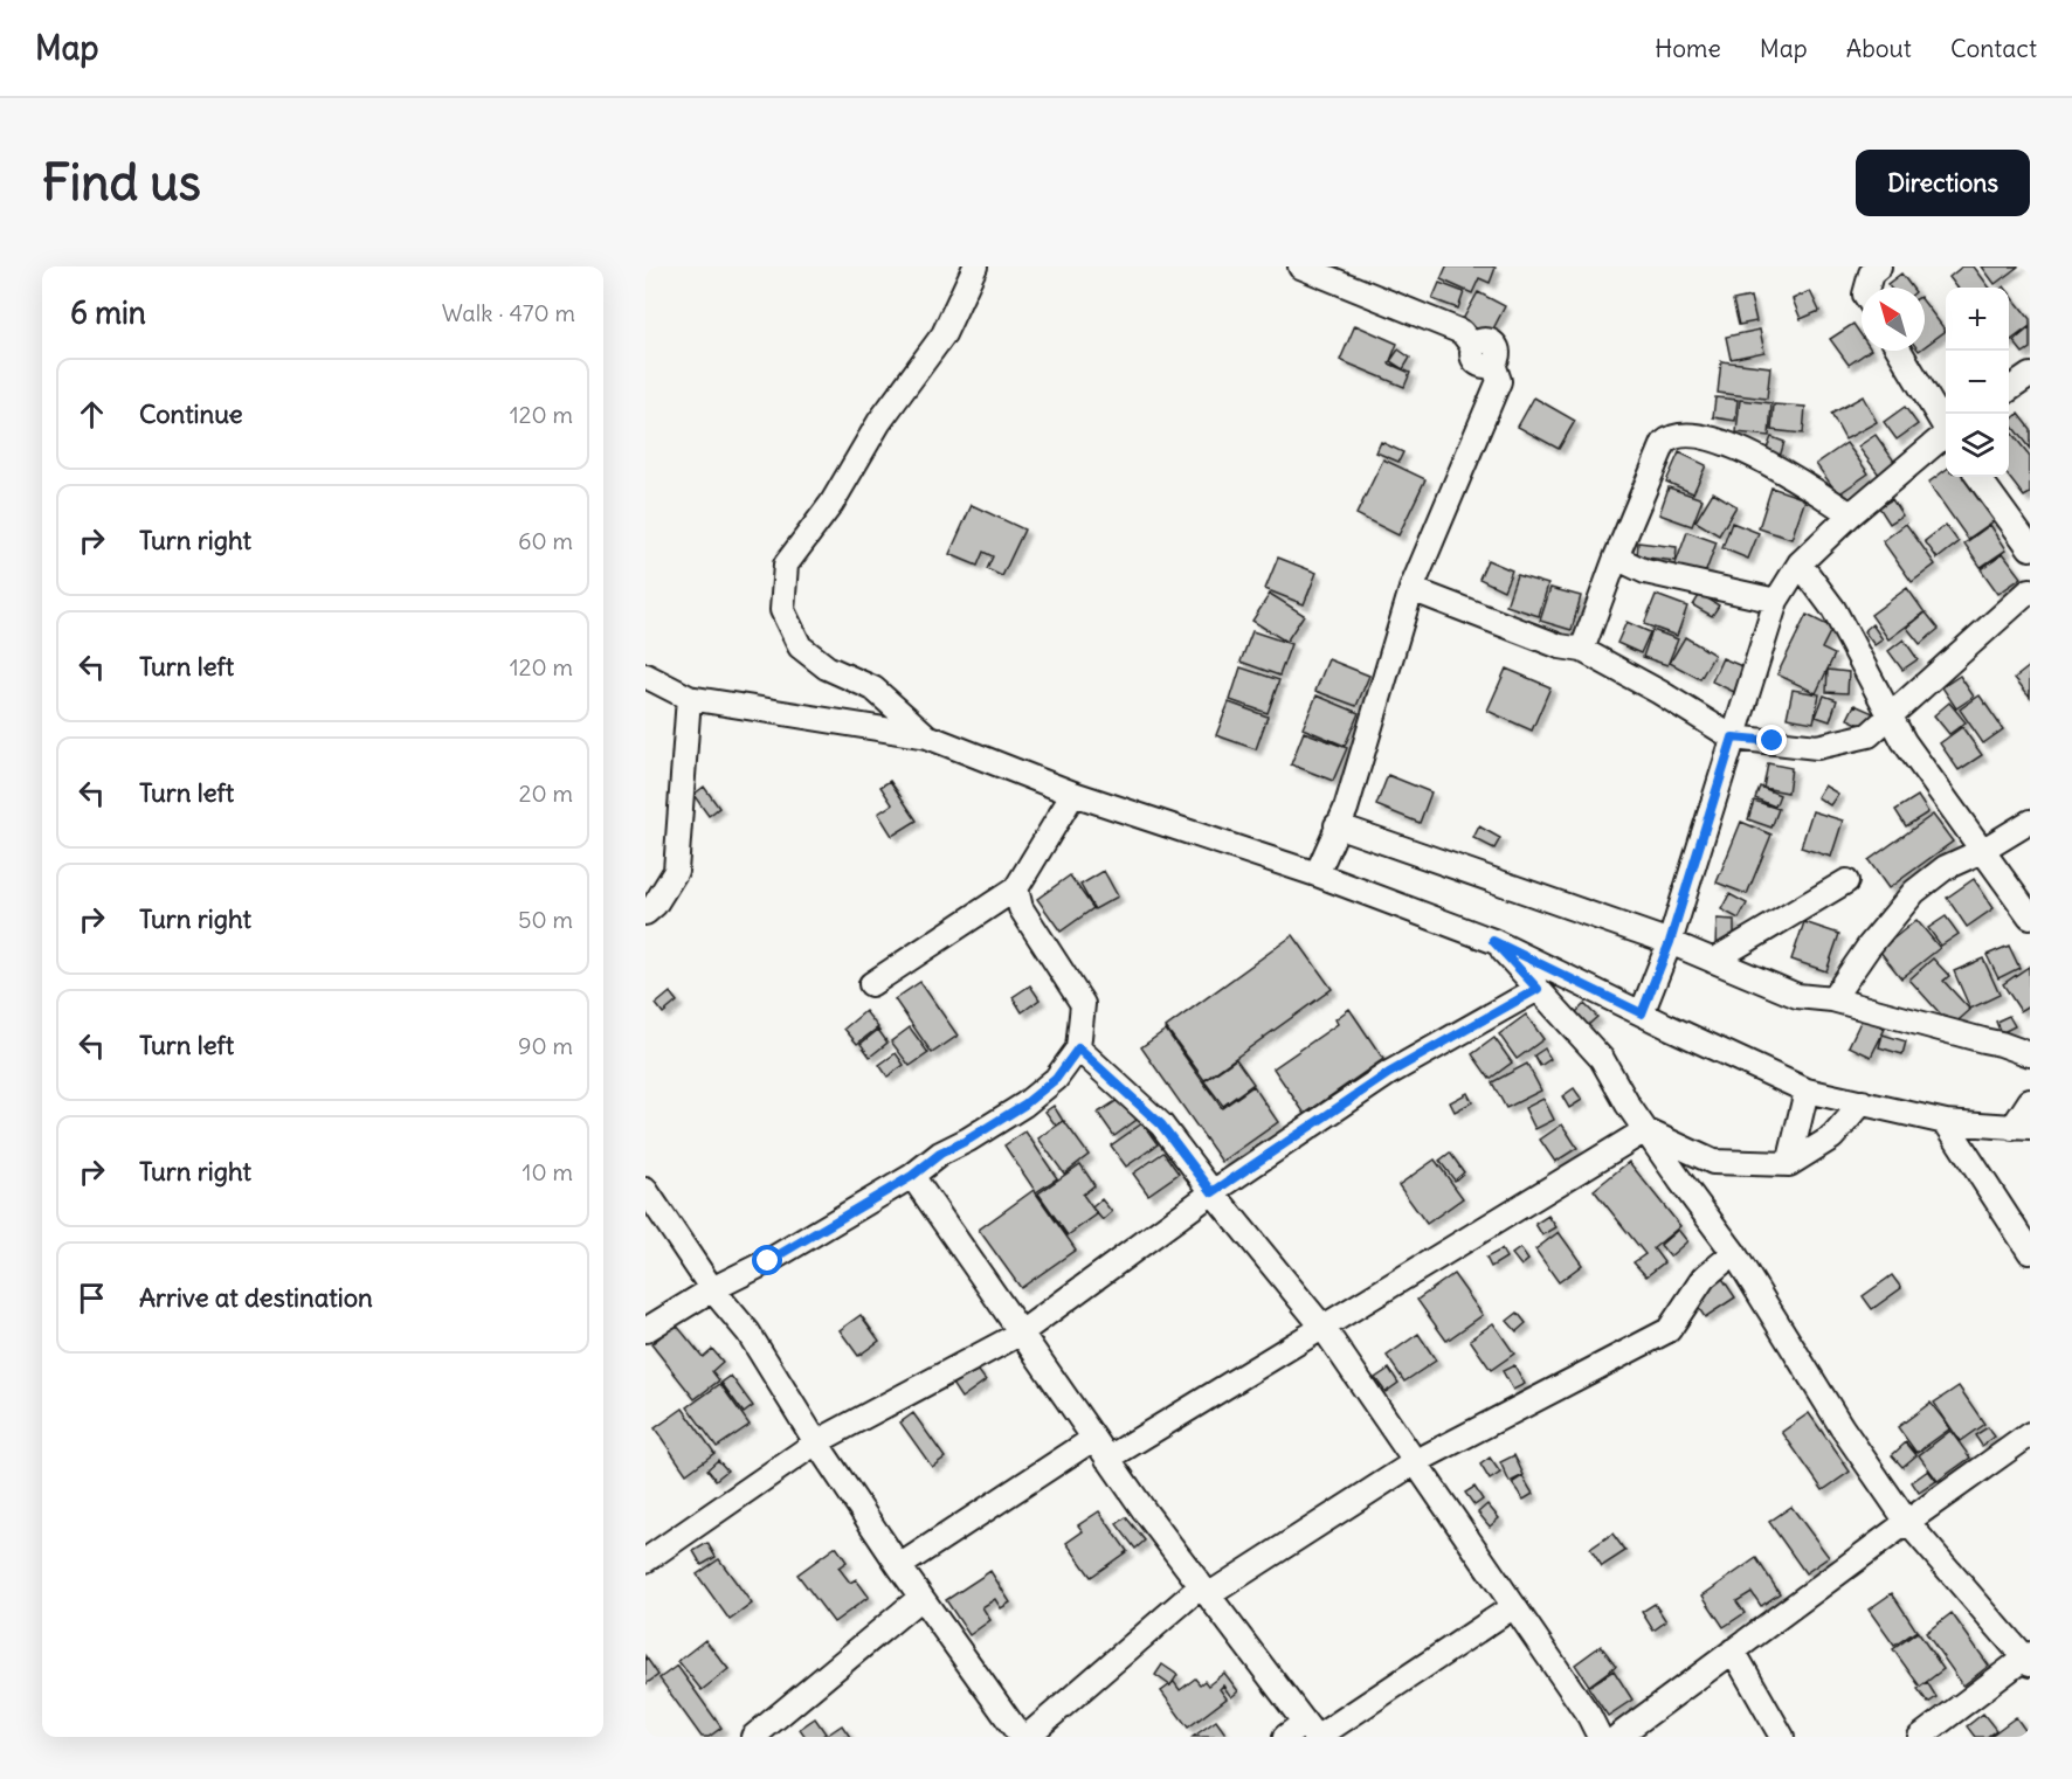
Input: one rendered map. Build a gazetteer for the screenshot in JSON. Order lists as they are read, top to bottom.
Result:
{
  "north": "top left",
  "page": {
    "header": "Map",
    "nav": [
      "Home",
      "Map",
      "About",
      "Contact"
    ],
    "buttons": "Directions",
    "title": "Find us",
    "heading": ["6 min", "Walk · 470 m"],
    "map_buttons": ["+", "−"],
    "list": [
      ["Continue", "120 m"],
      ["Turn right", "60 m"],
      ["Turn left", "120 m"],
      ["Turn left", "20 m"],
      ["Turn right", "50 m"],
      ["Turn left", "90 m"],
      ["Turn right", "10 m"],
      "Arrive at destination"
    ]
  }
}
